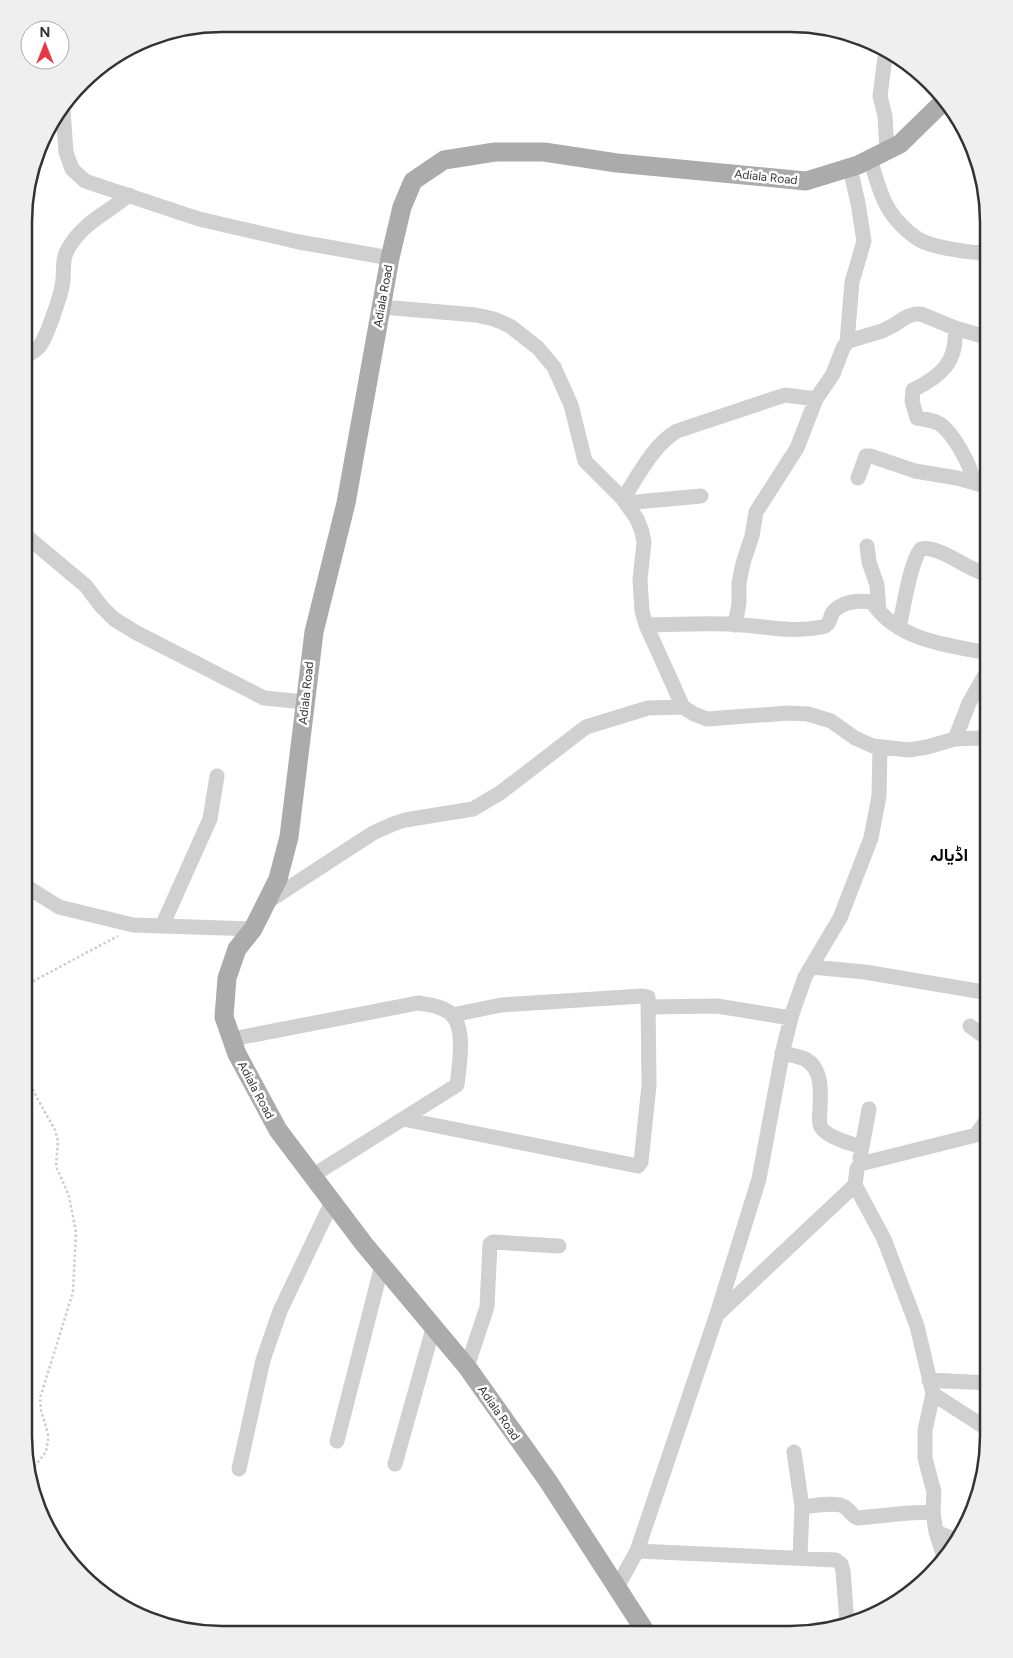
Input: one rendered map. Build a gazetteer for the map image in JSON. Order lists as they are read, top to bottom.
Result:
{
  "streets": {
    "main road": ["Adiala Road"]
  },
  "districts": ["اڈیالہ"],
  "north": "top"
}
